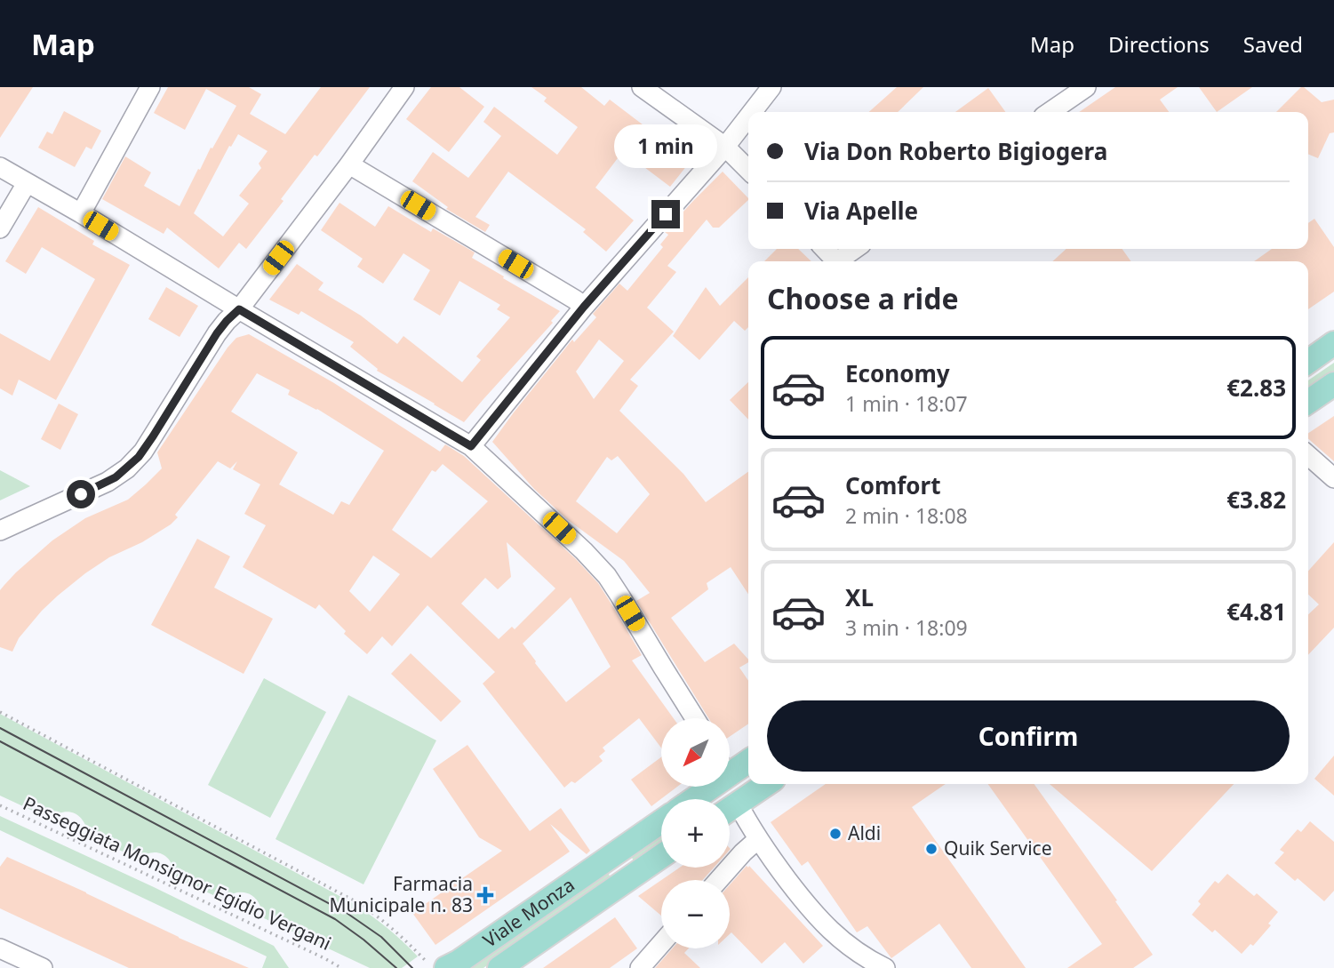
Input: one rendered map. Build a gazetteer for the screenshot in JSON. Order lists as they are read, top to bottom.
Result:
{
  "streets": {
    "main road": ["Viale Monza"],
    "path": ["Passeggiata Monsignor Egidio Vergani"]
  },
  "places": {
    "other": ["Aldi", "Quik Service"],
    "health": ["Farmacia Municipale n. 83"]
  },
  "north": "bottom left",
  "page": {
    "header": "Map",
    "nav": ["Map", "Directions", "Saved"],
    "banner": ["Via Don Roberto Bigiogera", "Via Apelle"],
    "bubble": "1 min",
    "heading": "Choose a ride",
    "list": [
      {
        "name": "Economy",
        "note": "1 min · 18:07",
        "value": "€2.83"
      },
      {
        "name": "Comfort",
        "note": "2 min · 18:08",
        "value": "€3.82"
      },
      {
        "name": "XL",
        "note": "3 min · 18:09",
        "value": "€4.81"
      }
    ],
    "buttons": "Confirm",
    "map_buttons": ["+", "−"]
  }
}
